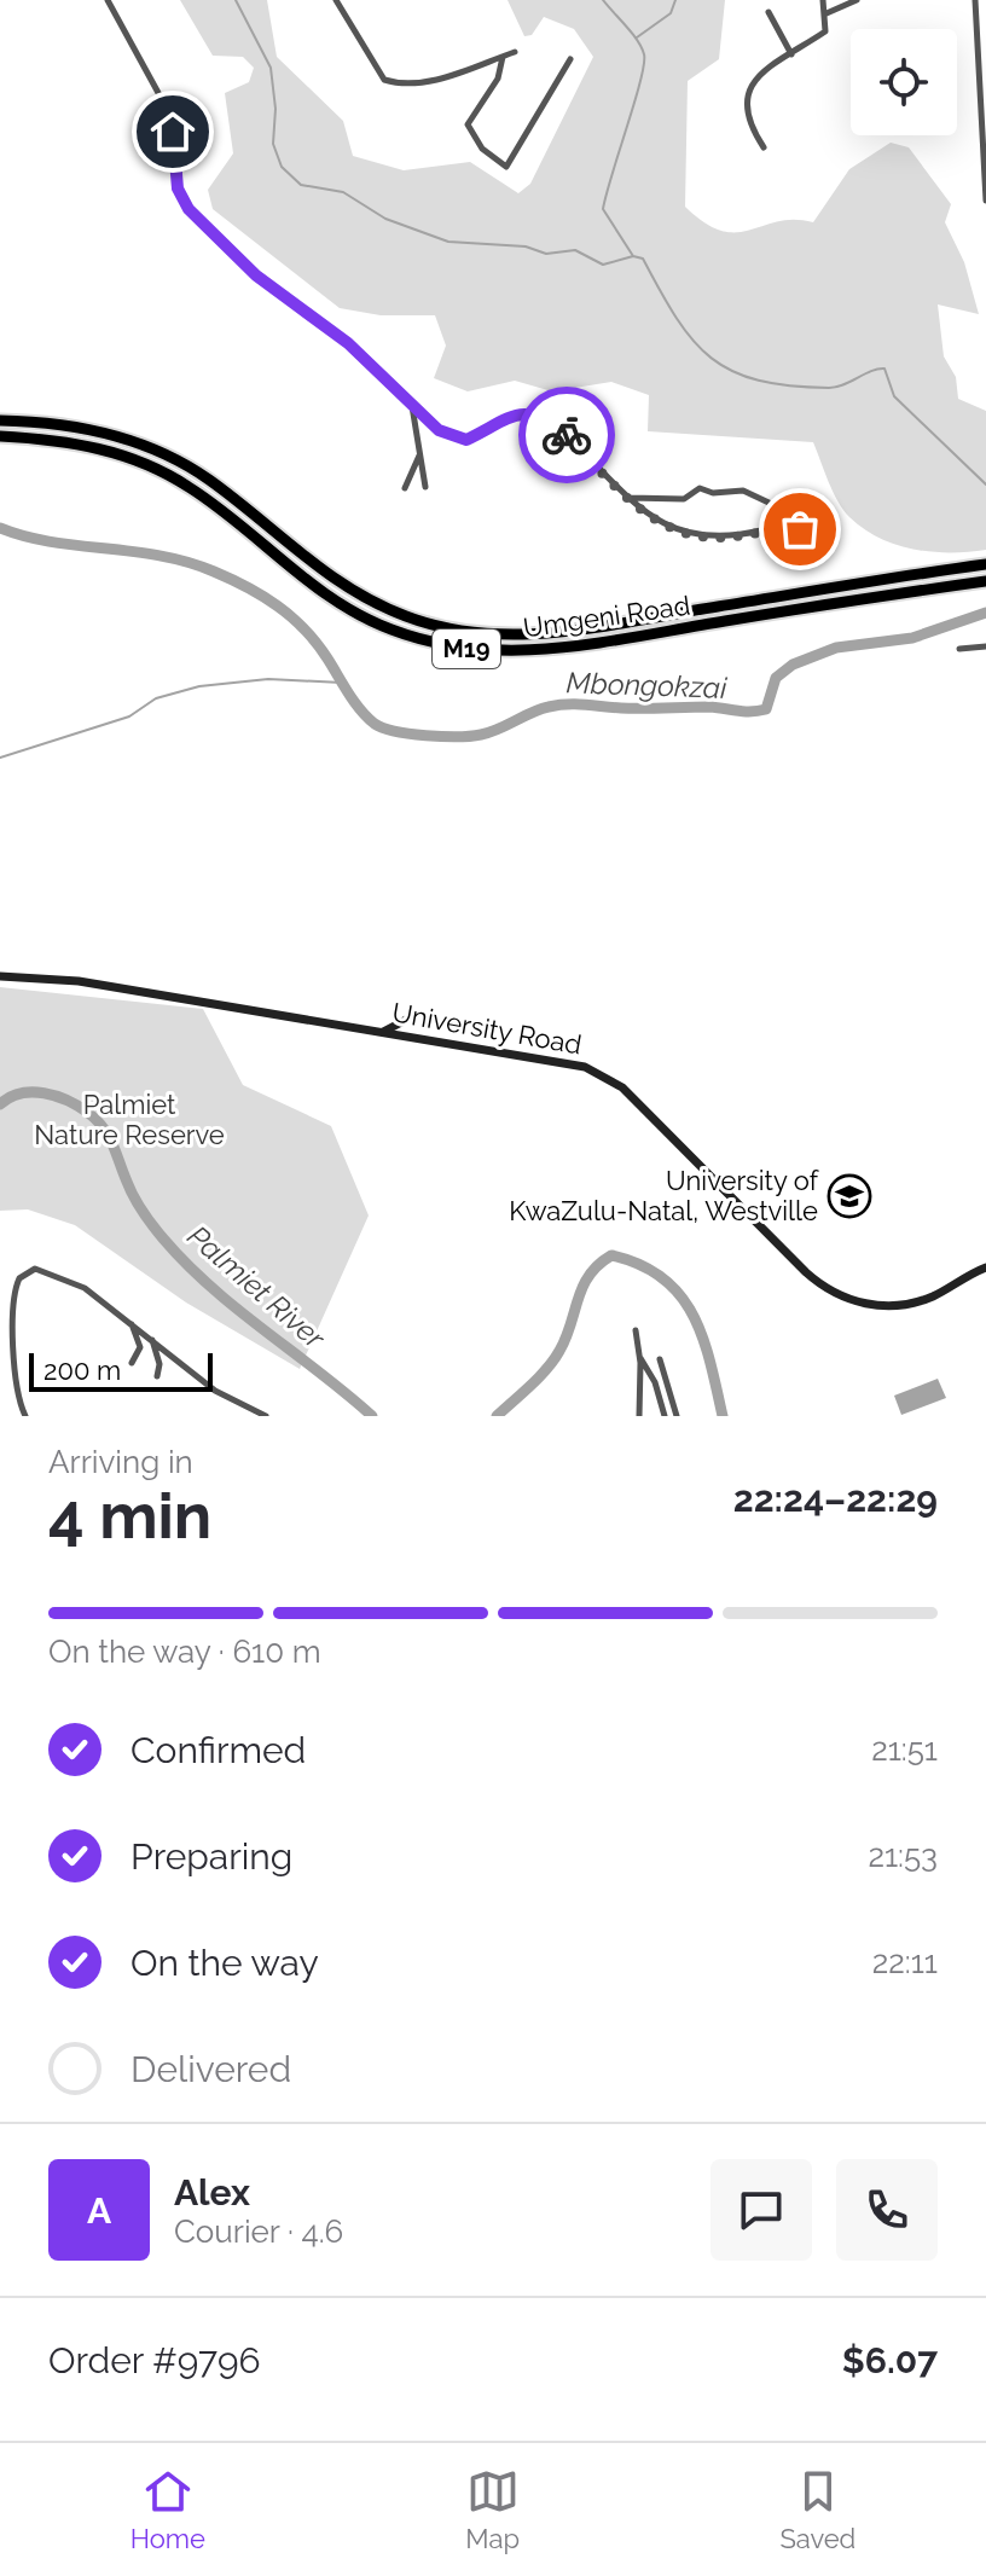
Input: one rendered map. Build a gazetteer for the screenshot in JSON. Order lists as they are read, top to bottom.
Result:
{
  "streets": {
    "highway": ["Umgeni Road", "M19"],
    "street": ["University Road"]
  },
  "water": ["Mbongokzai", "Palmiet River"],
  "parks": ["Palmiet Nature Reserve"],
  "places": {
    "school or university": ["University of KwaZulu-Natal, Westville"]
  },
  "scale_bar": "200 m",
  "page": {
    "scale": "200 m",
    "heading": ["4 min", "Arriving in", "22:24–22:29"],
    "panel": [
      "Alex",
      "Courier · 4.6",
      "Order #9796",
      "$6.07"
    ],
    "bar": "On the way · 610 m",
    "list": [
      ["Confirmed", "21:51"],
      ["Preparing", "21:53"],
      ["On the way", "22:11"],
      "Delivered"
    ],
    "round": "A",
    "tabs": ["Home", "Map", "Saved"]
  }
}
